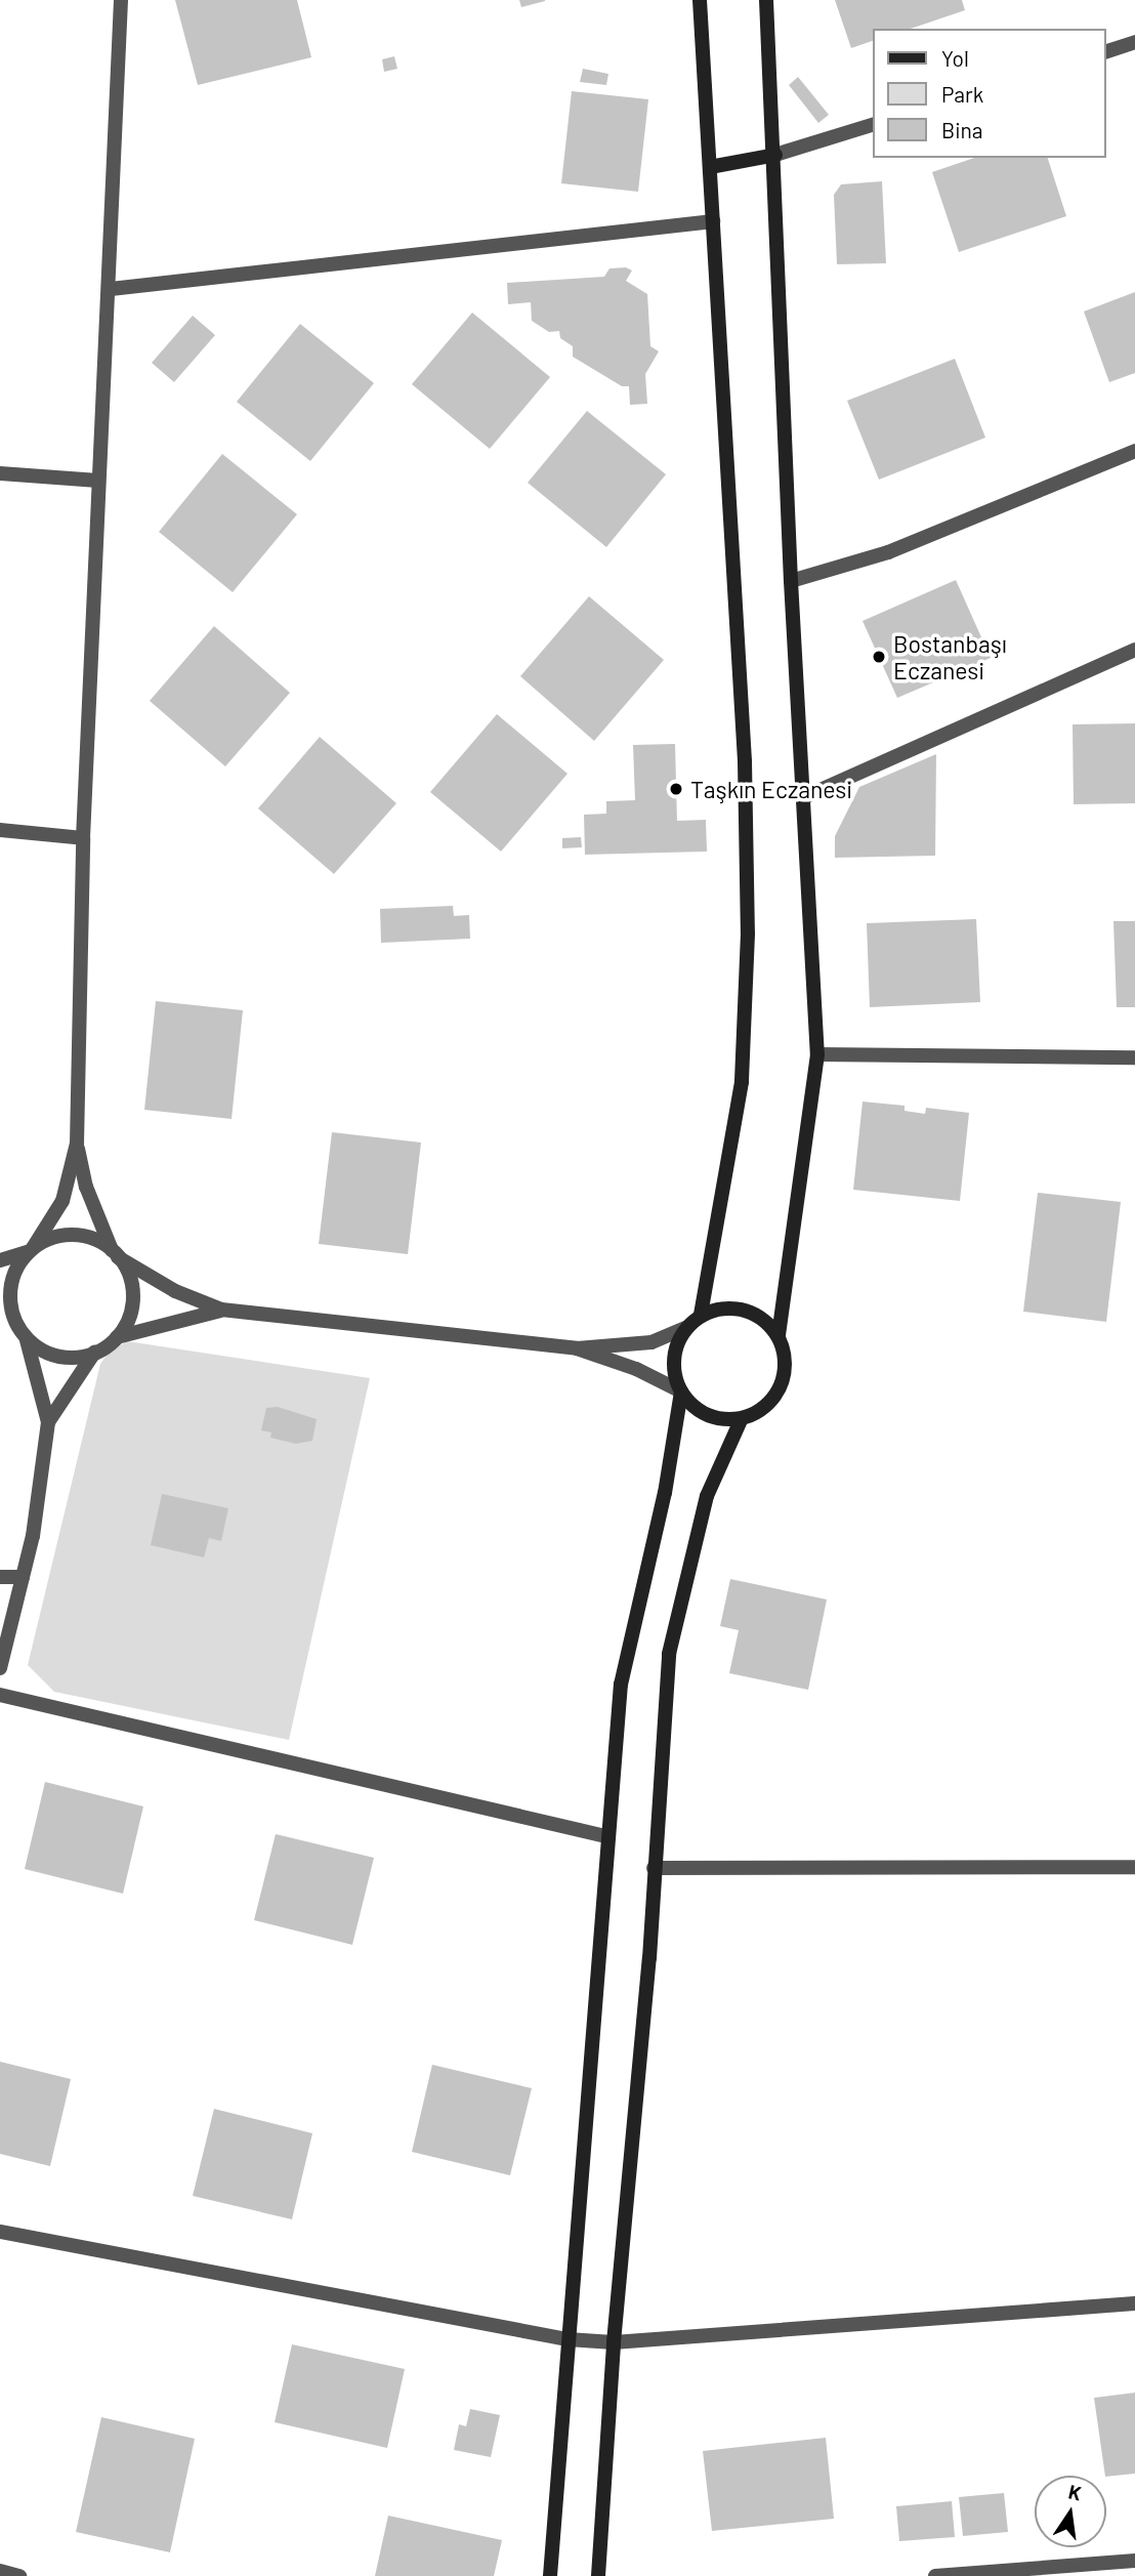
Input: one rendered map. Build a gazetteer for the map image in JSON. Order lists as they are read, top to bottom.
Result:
{
  "places": ["Bostanbaşı Eczanesi", "Taşkın Eczanesi"],
  "legend": ["Yol", "Park", "Bina"],
  "north": "top"
}
